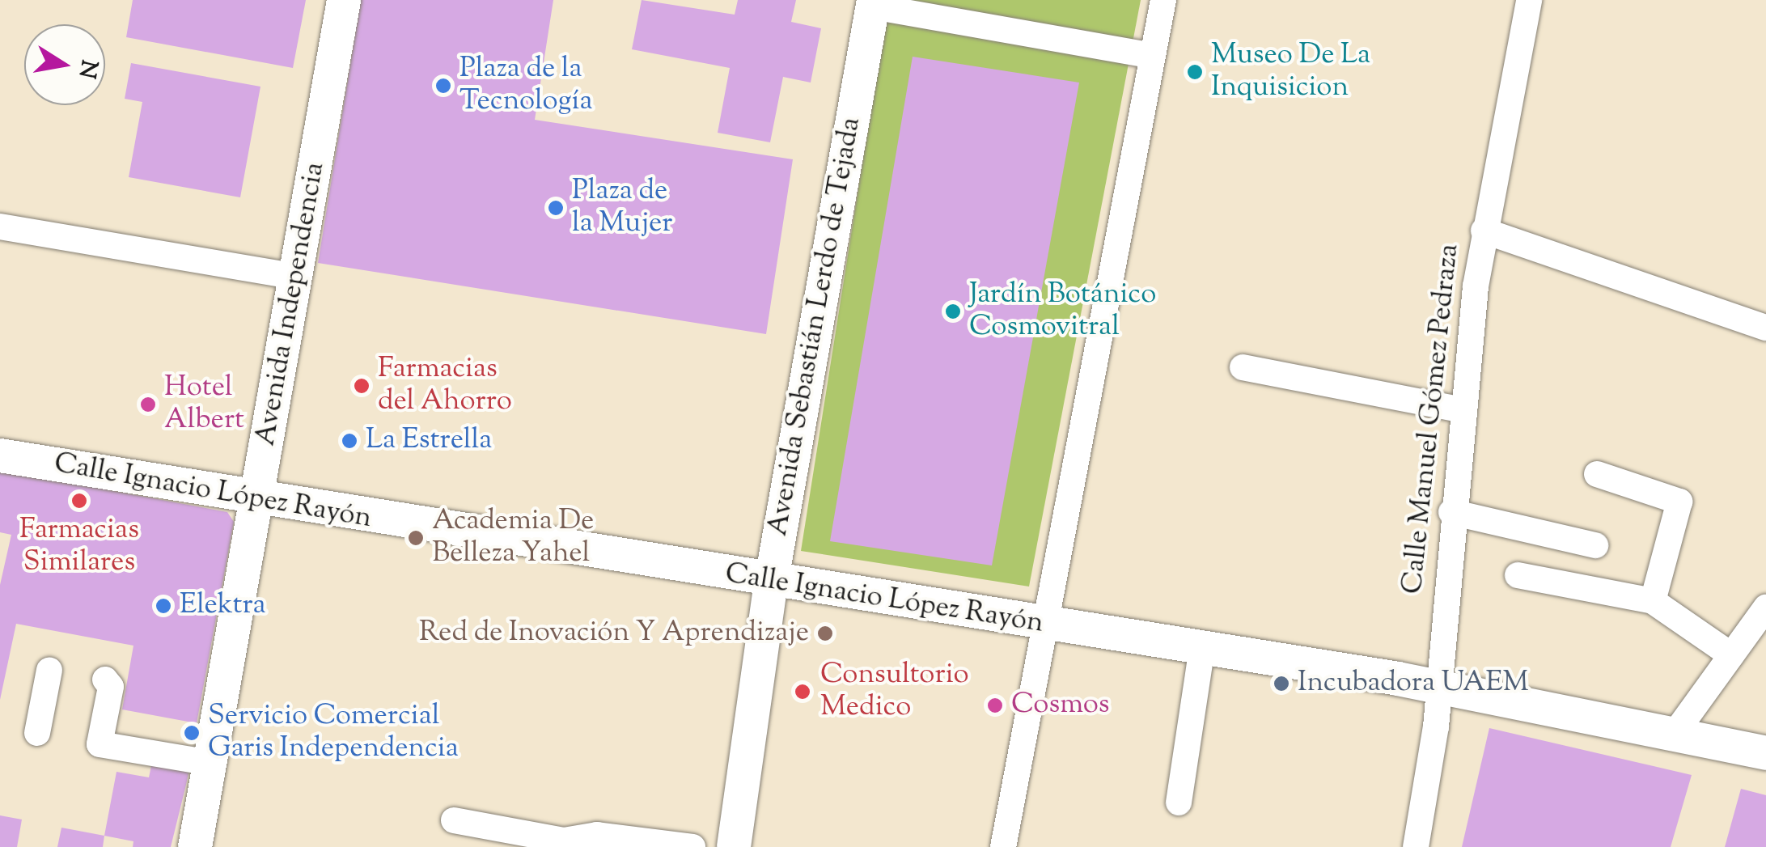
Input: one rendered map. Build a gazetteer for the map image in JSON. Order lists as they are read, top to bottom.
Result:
{
  "streets": {
    "main road": ["Avenida Independencia", "Avenida Sebastián Lerdo de Tejada", "Calle Ignacio López Rayón"],
    "street": ["Calle Manuel Gómez Pedraza"]
  },
  "crossings": [
    ["Avenida Independencia", "Calle Ignacio López Rayón"],
    ["Avenida Sebastián Lerdo de Tejada", "Calle Ignacio López Rayón"],
    ["Calle Manuel Gómez Pedraza", "Calle Ignacio López Rayón"]
  ],
  "places": [
    "Museo De La Inquisicion",
    "Plaza de la Tecnología",
    "Plaza de la Mujer",
    "Jardín Botánico Cosmovitral",
    "Farmacias del Ahorro",
    "Hotel Albert",
    "La Estrella",
    "Farmacias Similares",
    "Academia De Belleza Yahel",
    "Elektra",
    "Red de Inovación Y Aprendizaje",
    "Incubadora UAEM",
    "Consultorio Medico",
    "Cosmos",
    "Servicio Comercial Garis Independencia"
  ],
  "north": "right"
}
